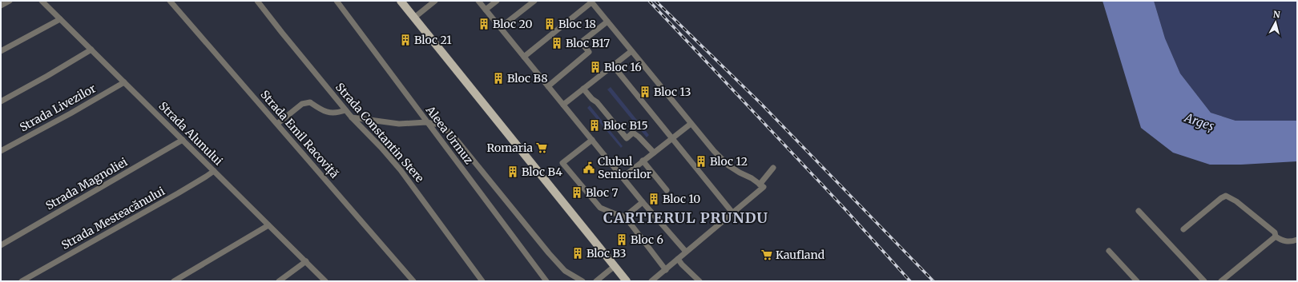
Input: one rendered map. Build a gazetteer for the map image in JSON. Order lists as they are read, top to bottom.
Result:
{
  "streets": {
    "street": [
      "Strada Livezilor",
      "Strada Constantin Stere",
      "Strada Alunului",
      "Strada Emil Racoviță",
      "Aleea Urmuz",
      "Strada Magnoliei",
      "Strada Mesteacănului"
    ]
  },
  "crossings": [
    ["Strada Livezilor", "Strada Alunului"],
    ["Strada Alunului", "Strada Magnoliei"],
    ["Strada Alunului", "Strada Mesteacănului"]
  ],
  "districts": ["CARTIERUL PRUNDU"],
  "water": ["Argeș"],
  "places": {
    "building": [
      "Bloc 20",
      "Bloc 18",
      "Bloc 21",
      "Bloc B17",
      "Bloc 16",
      "Bloc B8",
      "Bloc 13",
      "Bloc B15",
      "Bloc 12",
      "Bloc B4",
      "Bloc 7",
      "Bloc 10",
      "Bloc 6",
      "Bloc B3"
    ],
    "supermarket": ["Romaria", "Kaufland"],
    "public building": ["Clubul Seniorilor"]
  },
  "north": "top"
}
